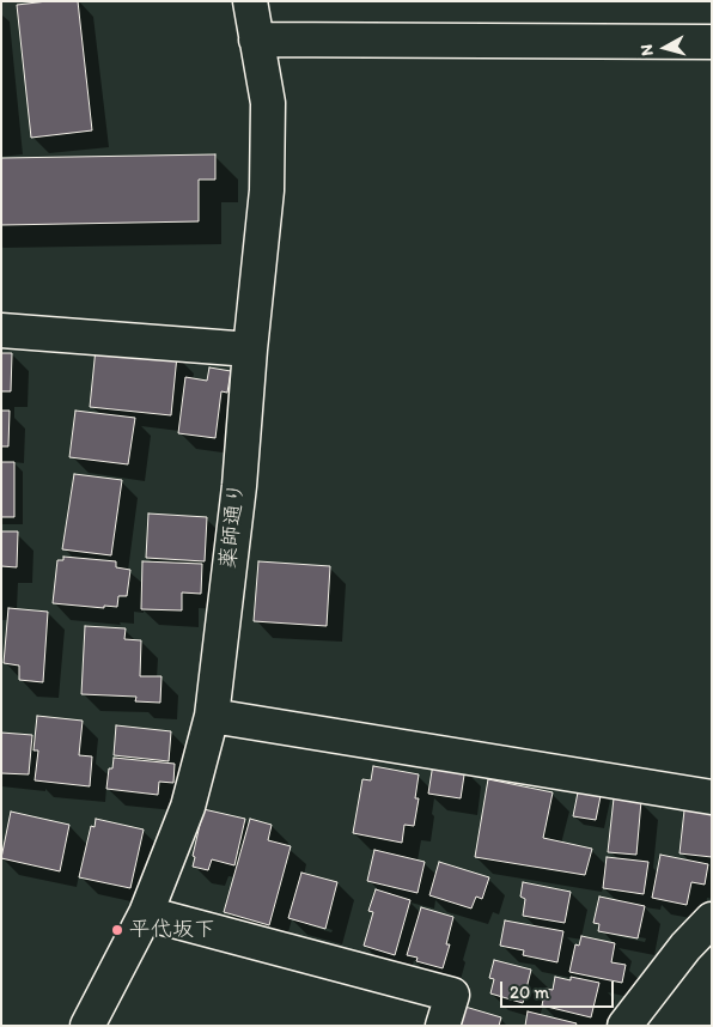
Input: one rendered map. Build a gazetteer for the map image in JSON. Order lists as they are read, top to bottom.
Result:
{
  "streets": {
    "street": ["薬師通り"]
  },
  "places": ["平代坂下"],
  "scale_bar": "20 m",
  "north": "left"
}
